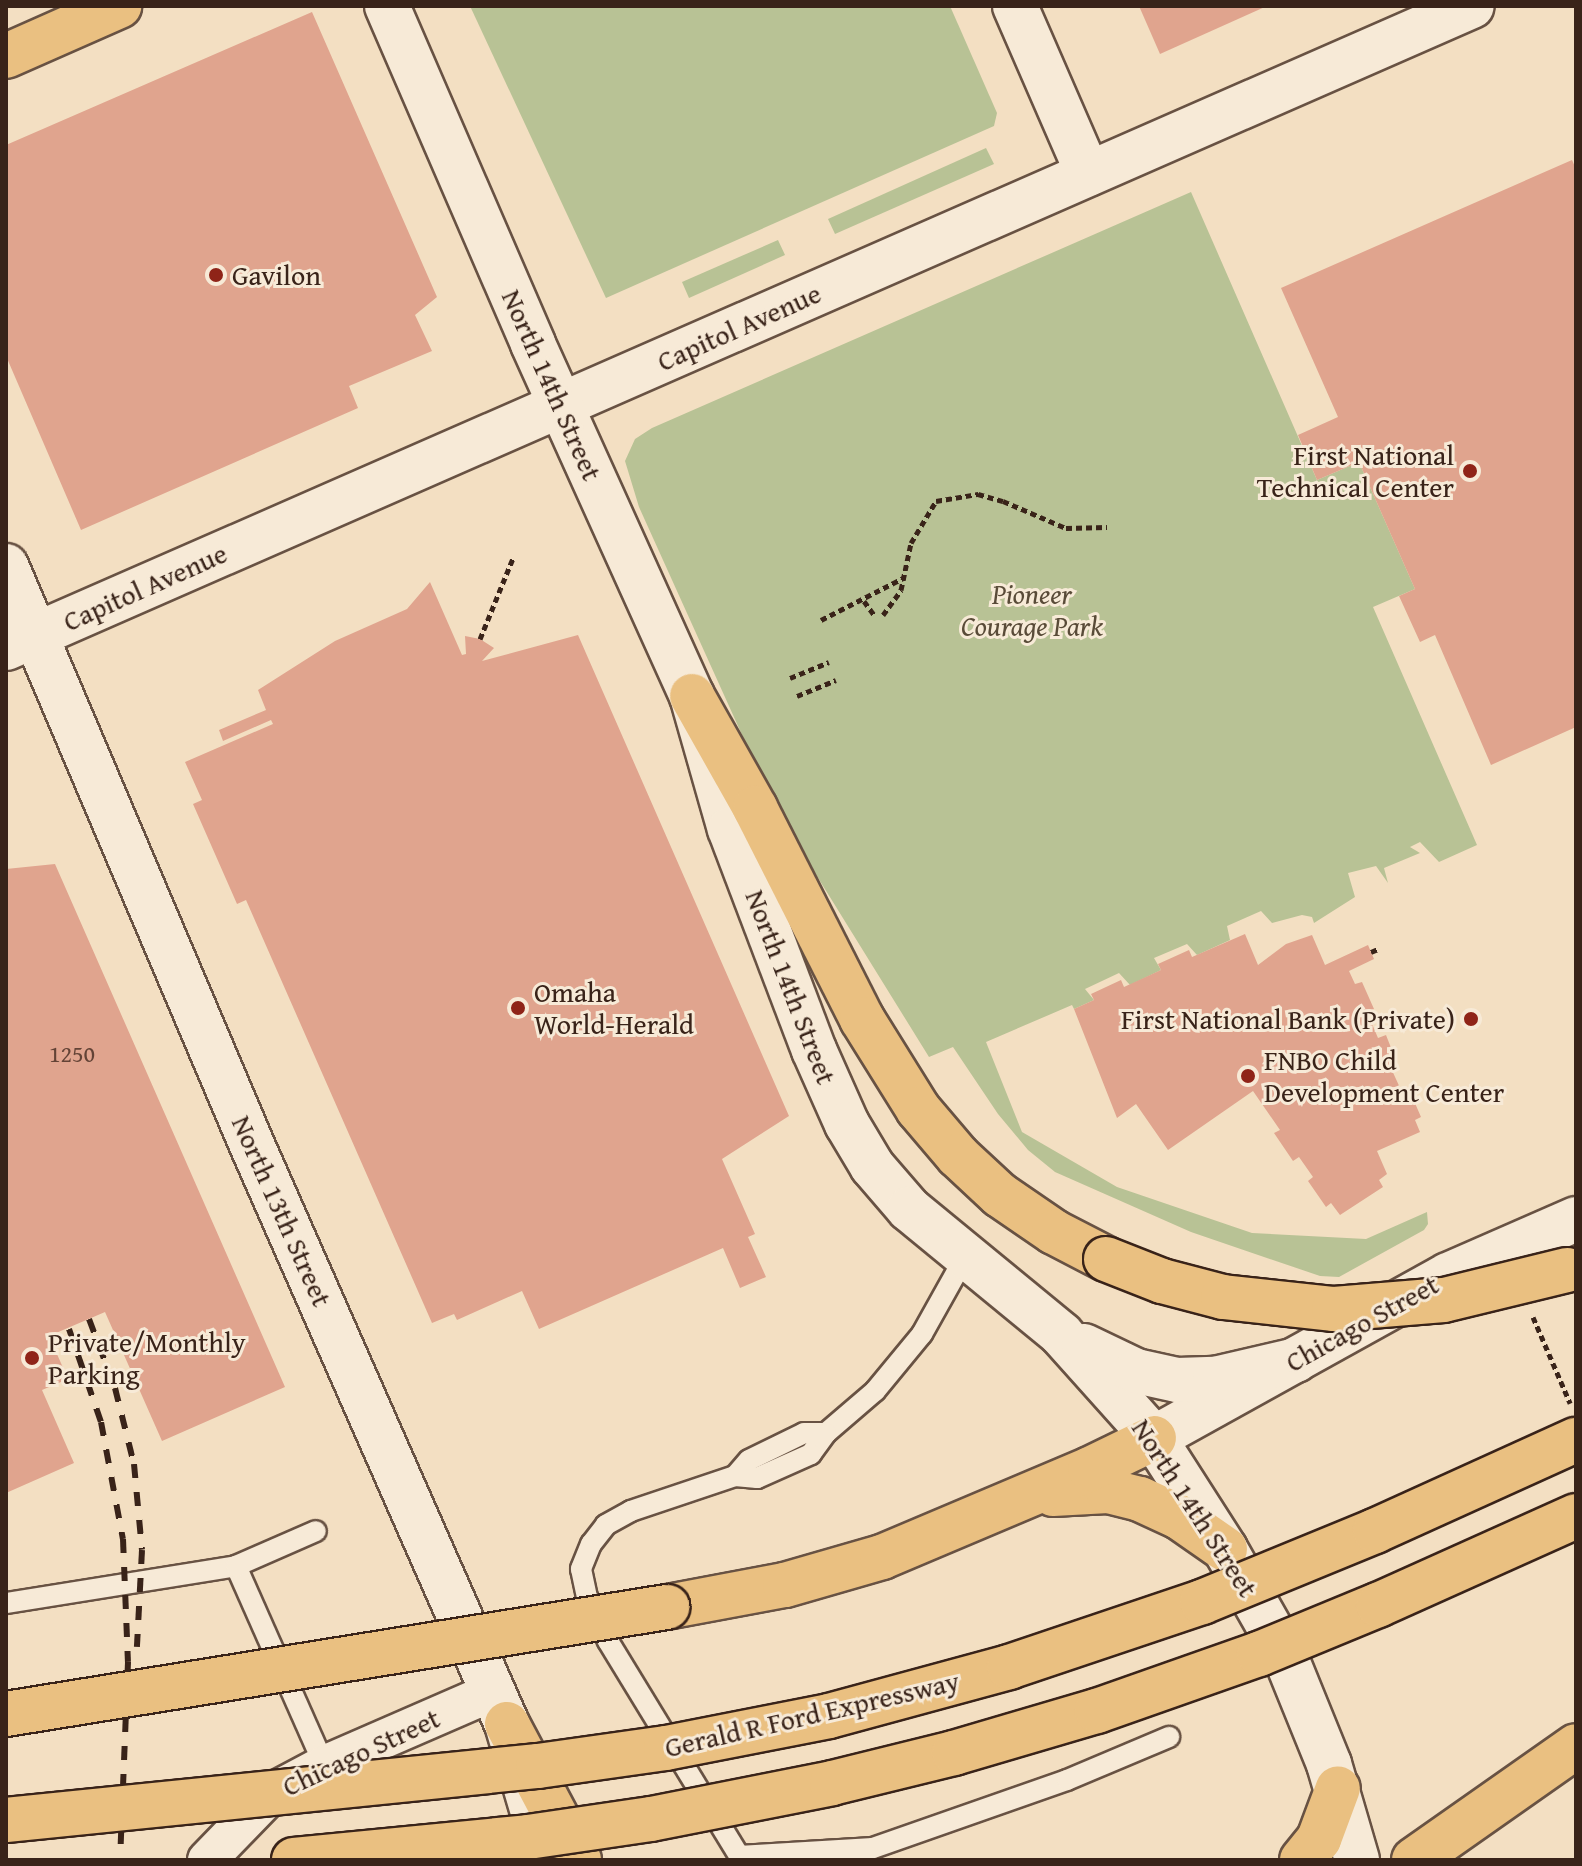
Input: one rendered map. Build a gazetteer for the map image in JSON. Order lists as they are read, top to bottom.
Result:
{
  "streets": {
    "highway": ["Gerald R Ford Expressway"],
    "main road": [
      "Capitol Avenue",
      "North 14th Street",
      "North 13th Street",
      "Chicago Street"
    ]
  },
  "crossings": [
    ["Capitol Avenue", "North 14th Street"],
    ["Capitol Avenue", "North 13th Street"],
    ["North 14th Street", "Chicago Street"],
    ["North 13th Street", "Chicago Street"]
  ],
  "parks": ["Pioneer Courage Park"],
  "places": [
    "Gavilon",
    "First National Technical Center",
    "Omaha World-Herald",
    "First National Bank (Private)",
    "FNBO Child Development Center",
    "Private/Monthly Parking"
  ],
  "house_numbers": ["1250"]
}
